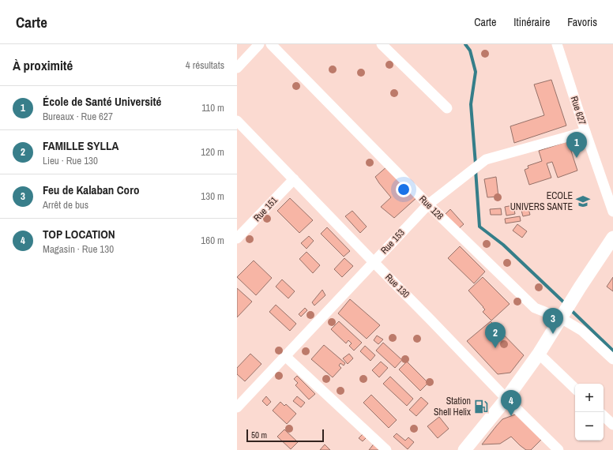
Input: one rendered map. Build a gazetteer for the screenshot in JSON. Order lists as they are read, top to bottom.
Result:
{
  "streets": {
    "street": [
      "Rue 627",
      "Rue 128",
      "Rue 151",
      "Rue 153",
      "Rue 130"
    ]
  },
  "crossings": [
    ["Rue 627", "Rue 153"],
    ["Rue 128", "Rue 153"],
    ["Rue 151", "Rue 130"],
    ["Rue 153", "Rue 130"]
  ],
  "places": {
    "school or university": ["ECOLE UNIVERS SANTE"],
    "fuel station": ["Station Shell Helix"]
  },
  "scale_bar": "50 m",
  "page": {
    "header": "Carte",
    "nav": ["Carte", "Itinéraire", "Favoris"],
    "heading": ["À proximité", "4 résultats"],
    "list": [
      {
        "mark": "1",
        "name": "École de Santé Université",
        "note": "Bureaux · Rue 627",
        "value": "110 m"
      },
      {
        "mark": "2",
        "name": "FAMILLE SYLLA",
        "note": "Lieu · Rue 130",
        "value": "120 m"
      },
      {
        "mark": "3",
        "name": "Feu de Kalaban Coro",
        "note": "Arrêt de bus",
        "value": "130 m"
      },
      {
        "mark": "4",
        "name": "TOP LOCATION",
        "note": "Magasin · Rue 130",
        "value": "160 m"
      }
    ],
    "pins": [
      "1",
      "3",
      "2",
      "4"
    ],
    "map_buttons": ["+", "−"],
    "scale": "50 m"
  }
}
